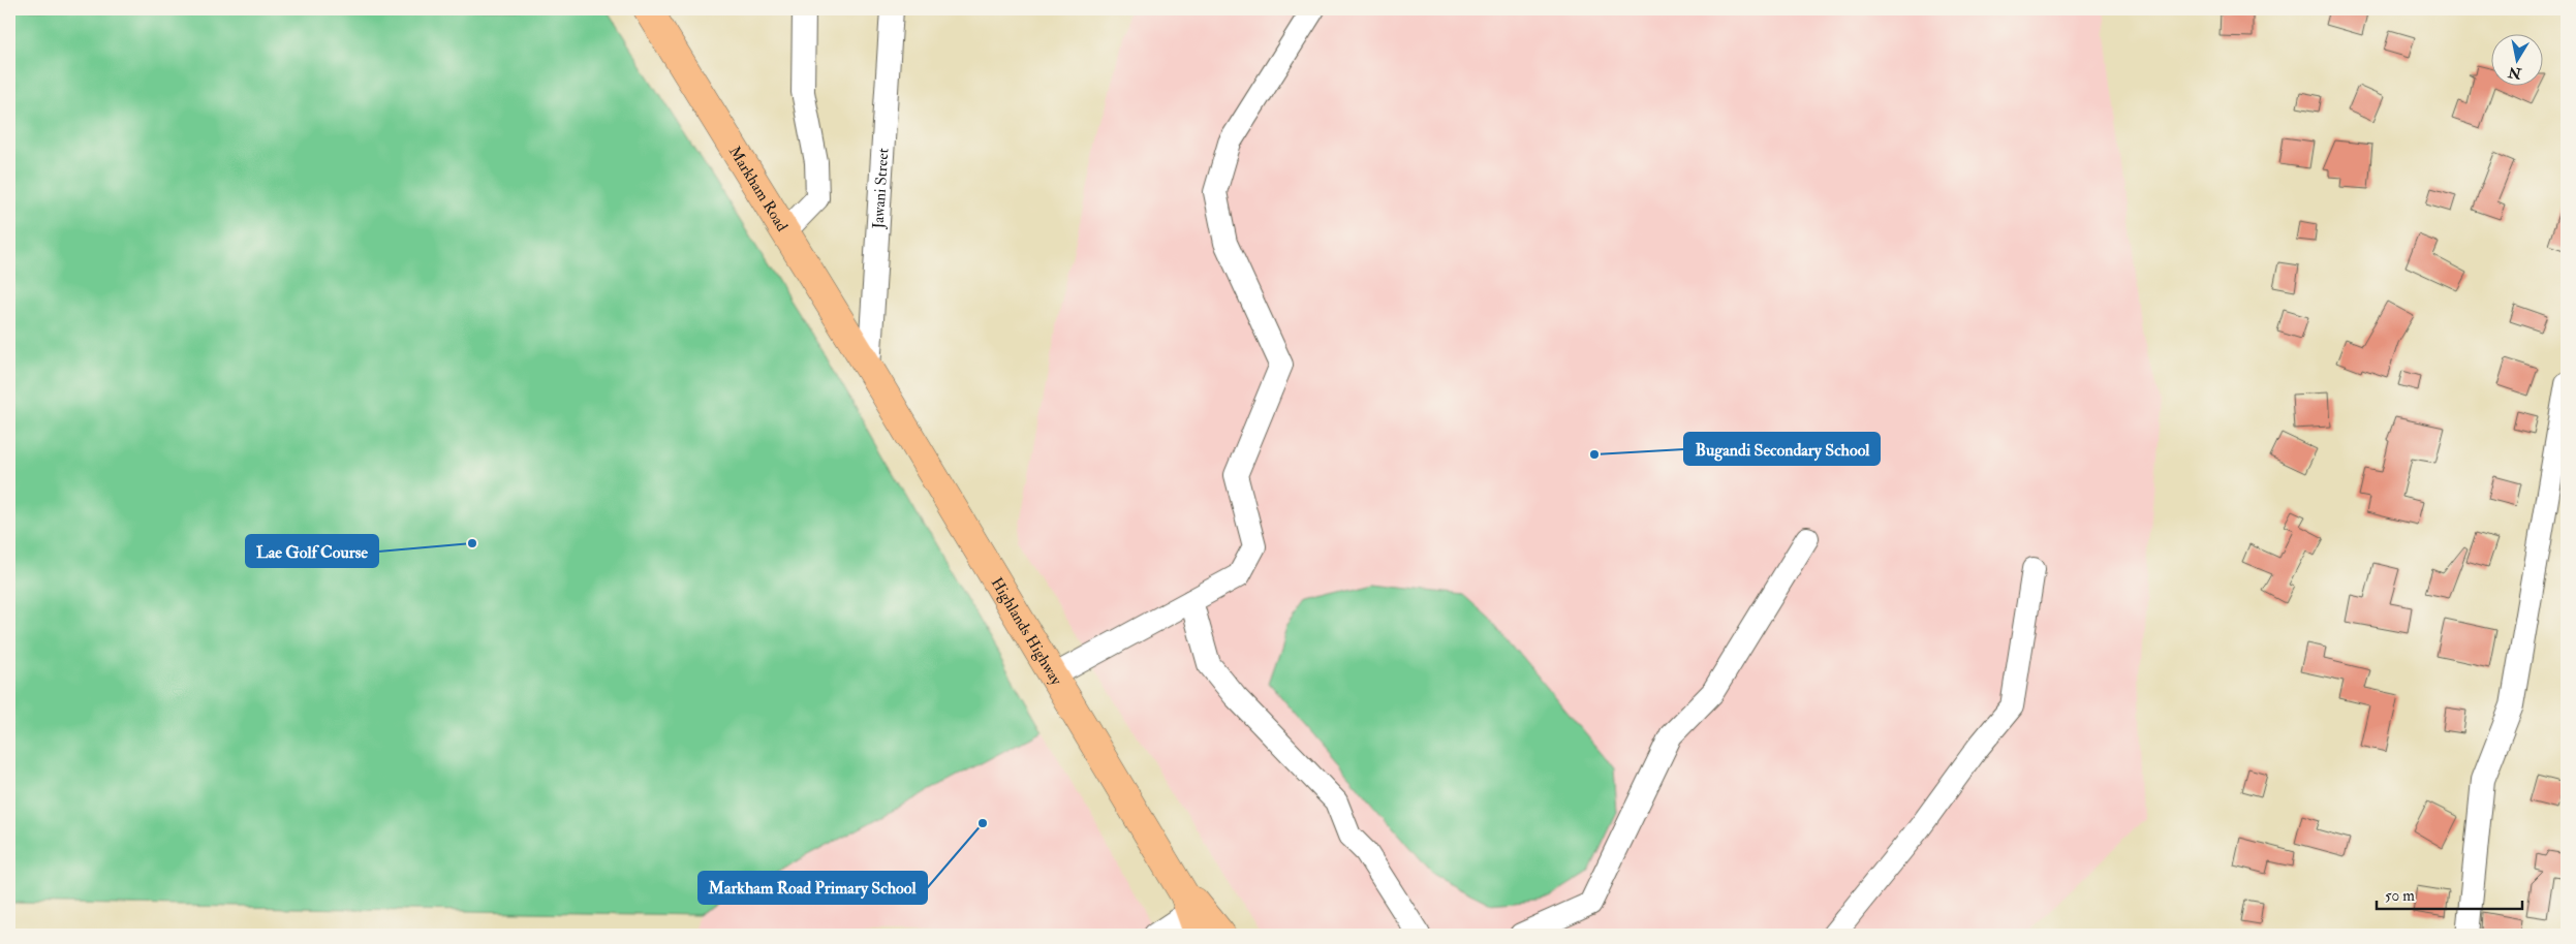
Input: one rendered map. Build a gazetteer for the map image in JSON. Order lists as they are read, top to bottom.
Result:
{
  "streets": {
    "main road": ["Markham Road", "Highlands Highway"],
    "street": ["Jawani Street"]
  },
  "crossings": [
    ["Markham Road", "Jawani Street"],
    ["Markham Road", "Highlands Highway"],
    ["Jawani Street", "Highlands Highway"]
  ],
  "places": ["Bugandi Secondary School", "Lae Golf Course", "Markham Road Primary School"],
  "scale_bar": "50 m",
  "north": "bottom"
}
